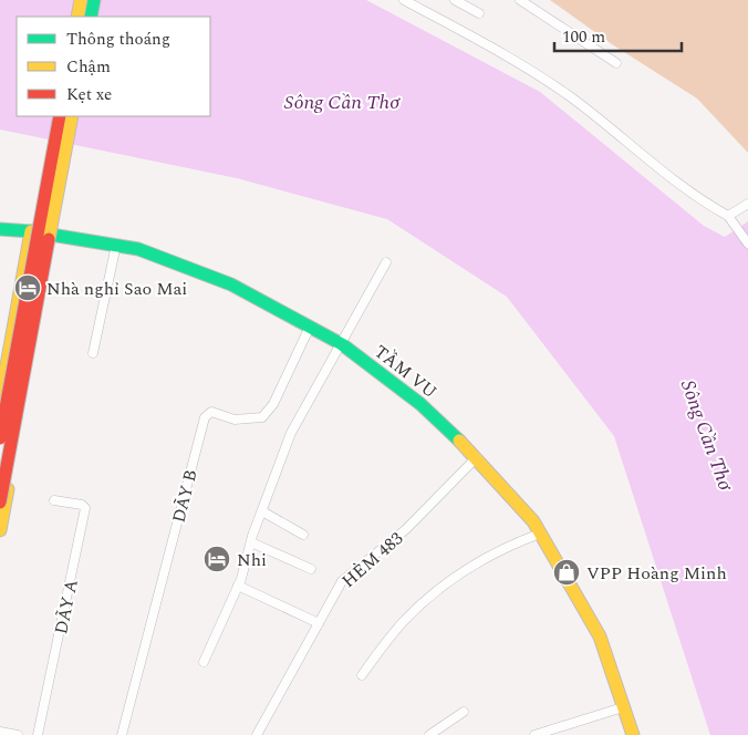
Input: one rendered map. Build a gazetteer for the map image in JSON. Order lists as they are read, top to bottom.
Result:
{
  "streets": {
    "main road": ["TẦM VU"],
    "street": ["DÃY B", "HẺM 483", "DÃY A"]
  },
  "crossings": [
    ["TẦM VU", "DÃY B"],
    ["TẦM VU", "HẺM 483"]
  ],
  "water": ["Sông Cần Thơ"],
  "places": {
    "hotel": ["Nhà nghỉ Sao Mai", "Nhi"],
    "shop": ["VPP Hoàng Minh"]
  },
  "legend": ["Thông thoáng", "Chậm", "Kẹt xe"],
  "scale_bar": "100 m"
}
